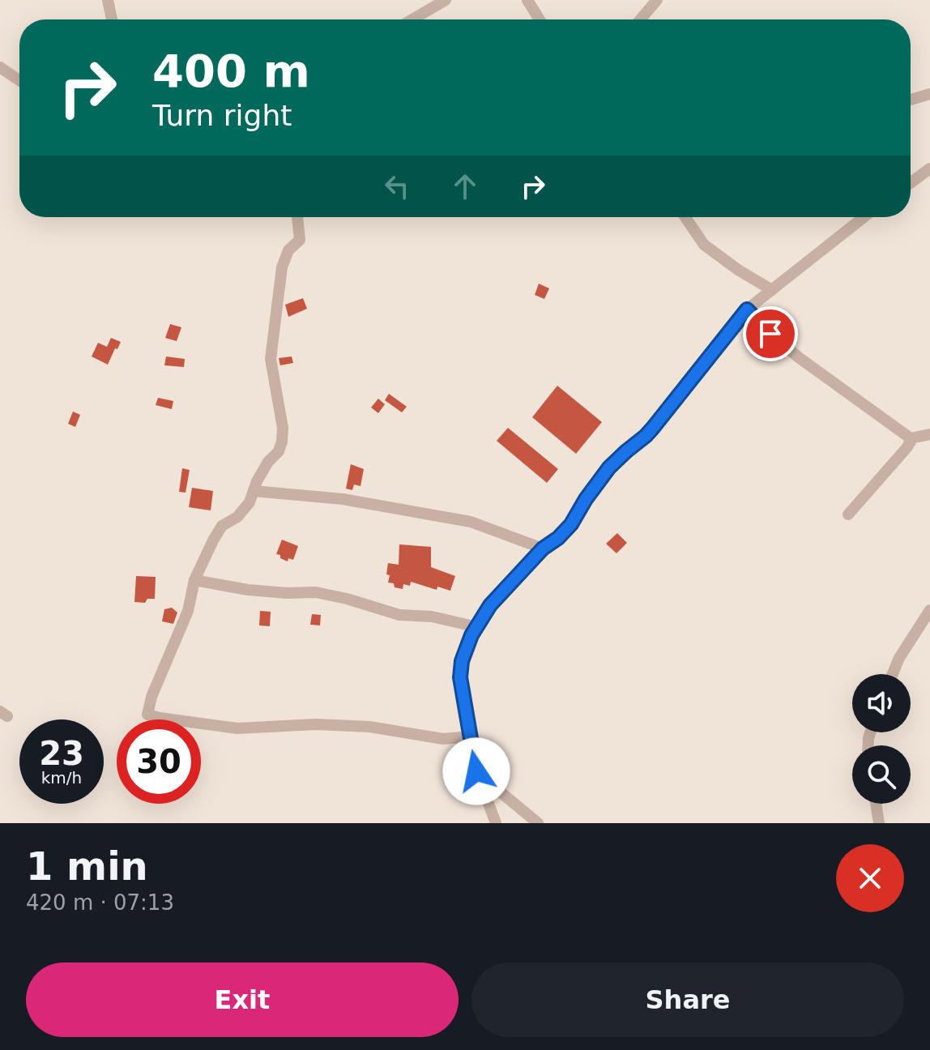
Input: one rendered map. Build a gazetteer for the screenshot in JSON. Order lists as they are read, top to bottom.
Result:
{
  "page": {
    "turn": ["400 m", "Turn right"],
    "speed": "23 km/h",
    "limit": "30",
    "heading": ["1 min", "420 m · 07:13"],
    "buttons": ["Exit", "Share"]
  }
}
